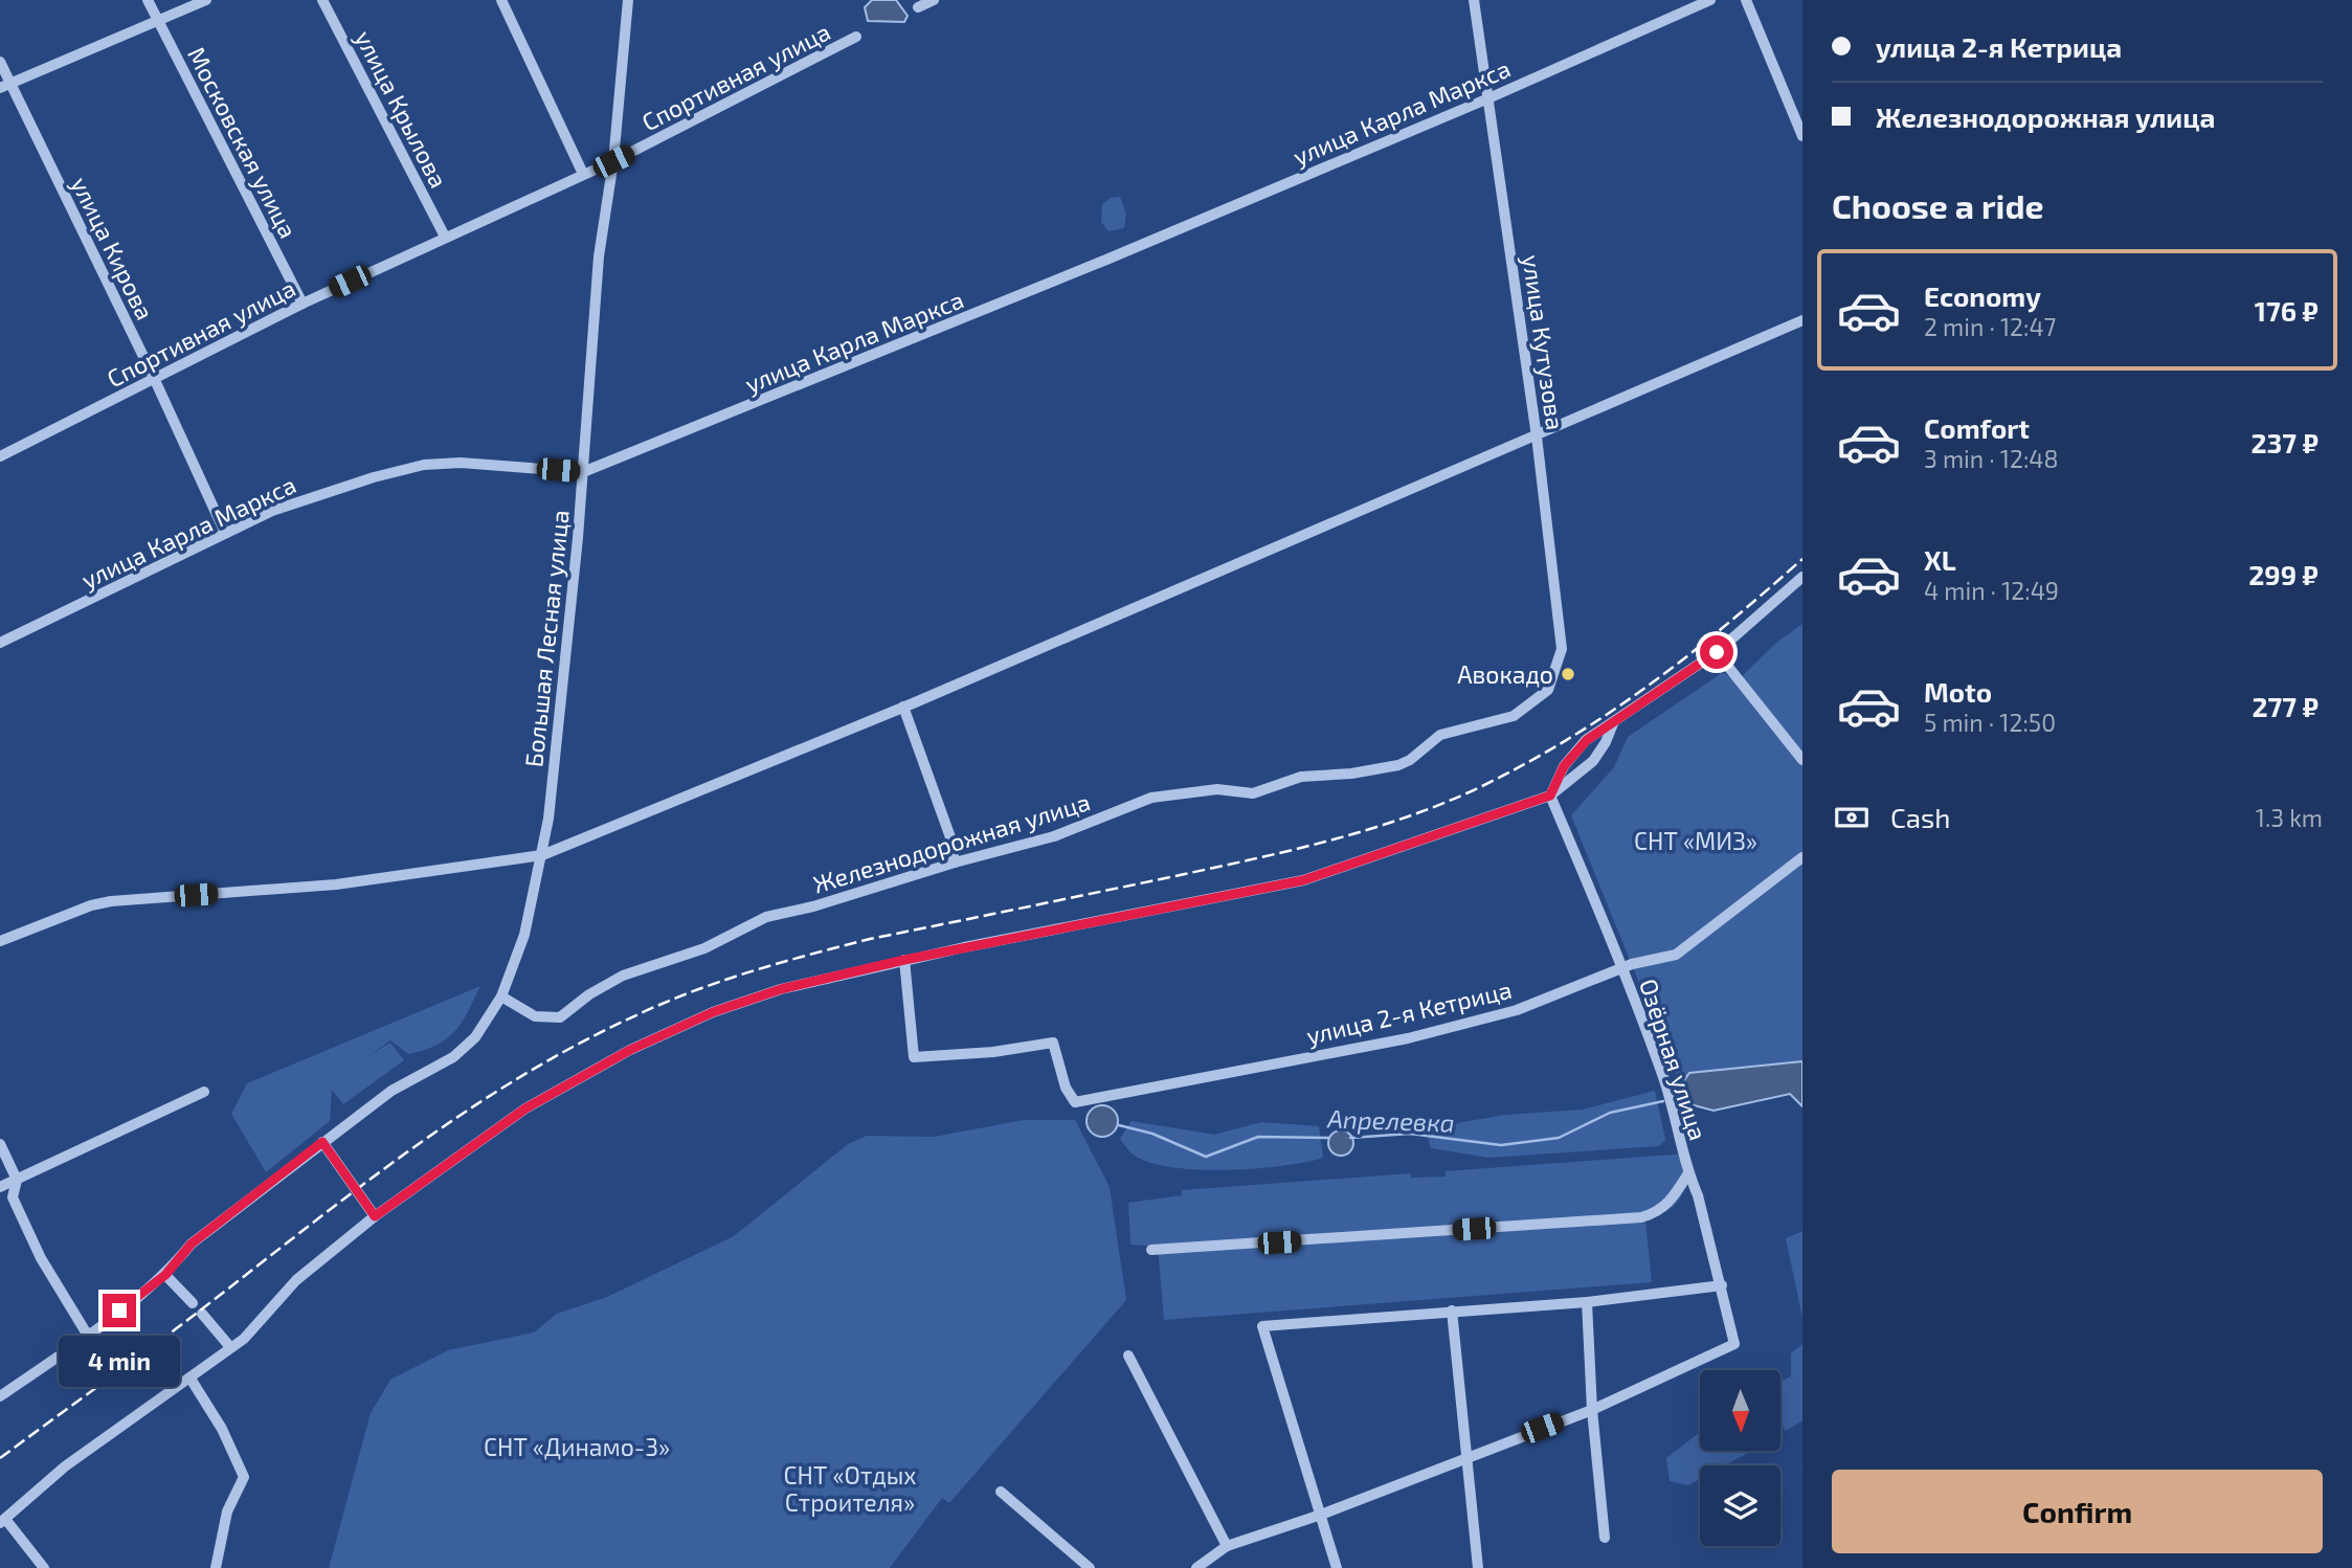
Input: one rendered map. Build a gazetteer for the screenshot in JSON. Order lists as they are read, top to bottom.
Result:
{
  "streets": {
    "street": [
      "Спортивная улица",
      "улица Крылова",
      "улица Карла Маркса",
      "Московская улица",
      "улица Кирова",
      "улица Кутузова",
      "Большая Лесная улица",
      "Железнодорожная улица",
      "улица 2-я Кетрица",
      "Озёрная улица"
    ]
  },
  "crossings": [
    ["Спортивная улица", "улица Крылова"],
    ["Спортивная улица", "Московская улица"],
    ["Спортивная улица", "улица Кирова"],
    ["Спортивная улица", "Большая Лесная улица"],
    ["улица Карла Маркса", "улица Кирова"],
    ["улица Карла Маркса", "улица Кутузова"],
    ["улица Карла Маркса", "Большая Лесная улица"],
    ["улица Кутузова", "Железнодорожная улица"],
    ["Большая Лесная улица", "Железнодорожная улица"],
    ["улица 2-я Кетрица", "Озёрная улица"]
  ],
  "water": ["Апрелевка"],
  "parks": ["СНТ «МИЗ»", "СНТ «Динамо-3»", "СНТ «Отдых Строителя»"],
  "places": ["Авокадо"],
  "north": "bottom",
  "page": {
    "banner": ["улица 2-я Кетрица", "Железнодорожная улица"],
    "heading": "Choose a ride",
    "list": [
      {
        "name": "Economy",
        "note": "2 min · 12:47",
        "value": "176 ₽"
      },
      {
        "name": "Comfort",
        "note": "3 min · 12:48",
        "value": "237 ₽"
      },
      {
        "name": "XL",
        "note": "4 min · 12:49",
        "value": "299 ₽"
      },
      {
        "name": "Moto",
        "note": "5 min · 12:50",
        "value": "277 ₽"
      }
    ],
    "pay": ["Cash", "1.3 km"],
    "bubble": "4 min",
    "buttons": "Confirm"
  }
}
